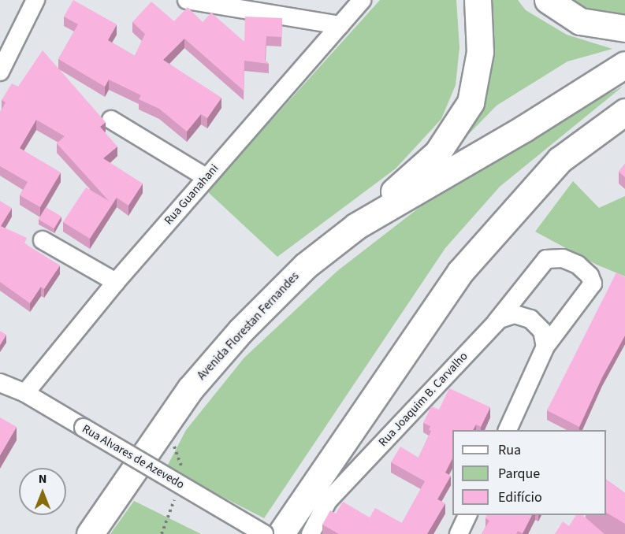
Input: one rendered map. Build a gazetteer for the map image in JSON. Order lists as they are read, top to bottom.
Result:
{
  "streets": {
    "highway": ["Avenida Florestan Fernandes"],
    "street": ["Rua Guanahani", "Rua Joaquim B. Carvalho", "Rua Alvares de Azevedo"]
  },
  "crossings": [
    ["Rua Guanahani", "Rua Alvares de Azevedo"]
  ],
  "legend": ["Rua", "Parque", "Edifício"],
  "north": "top"
}
